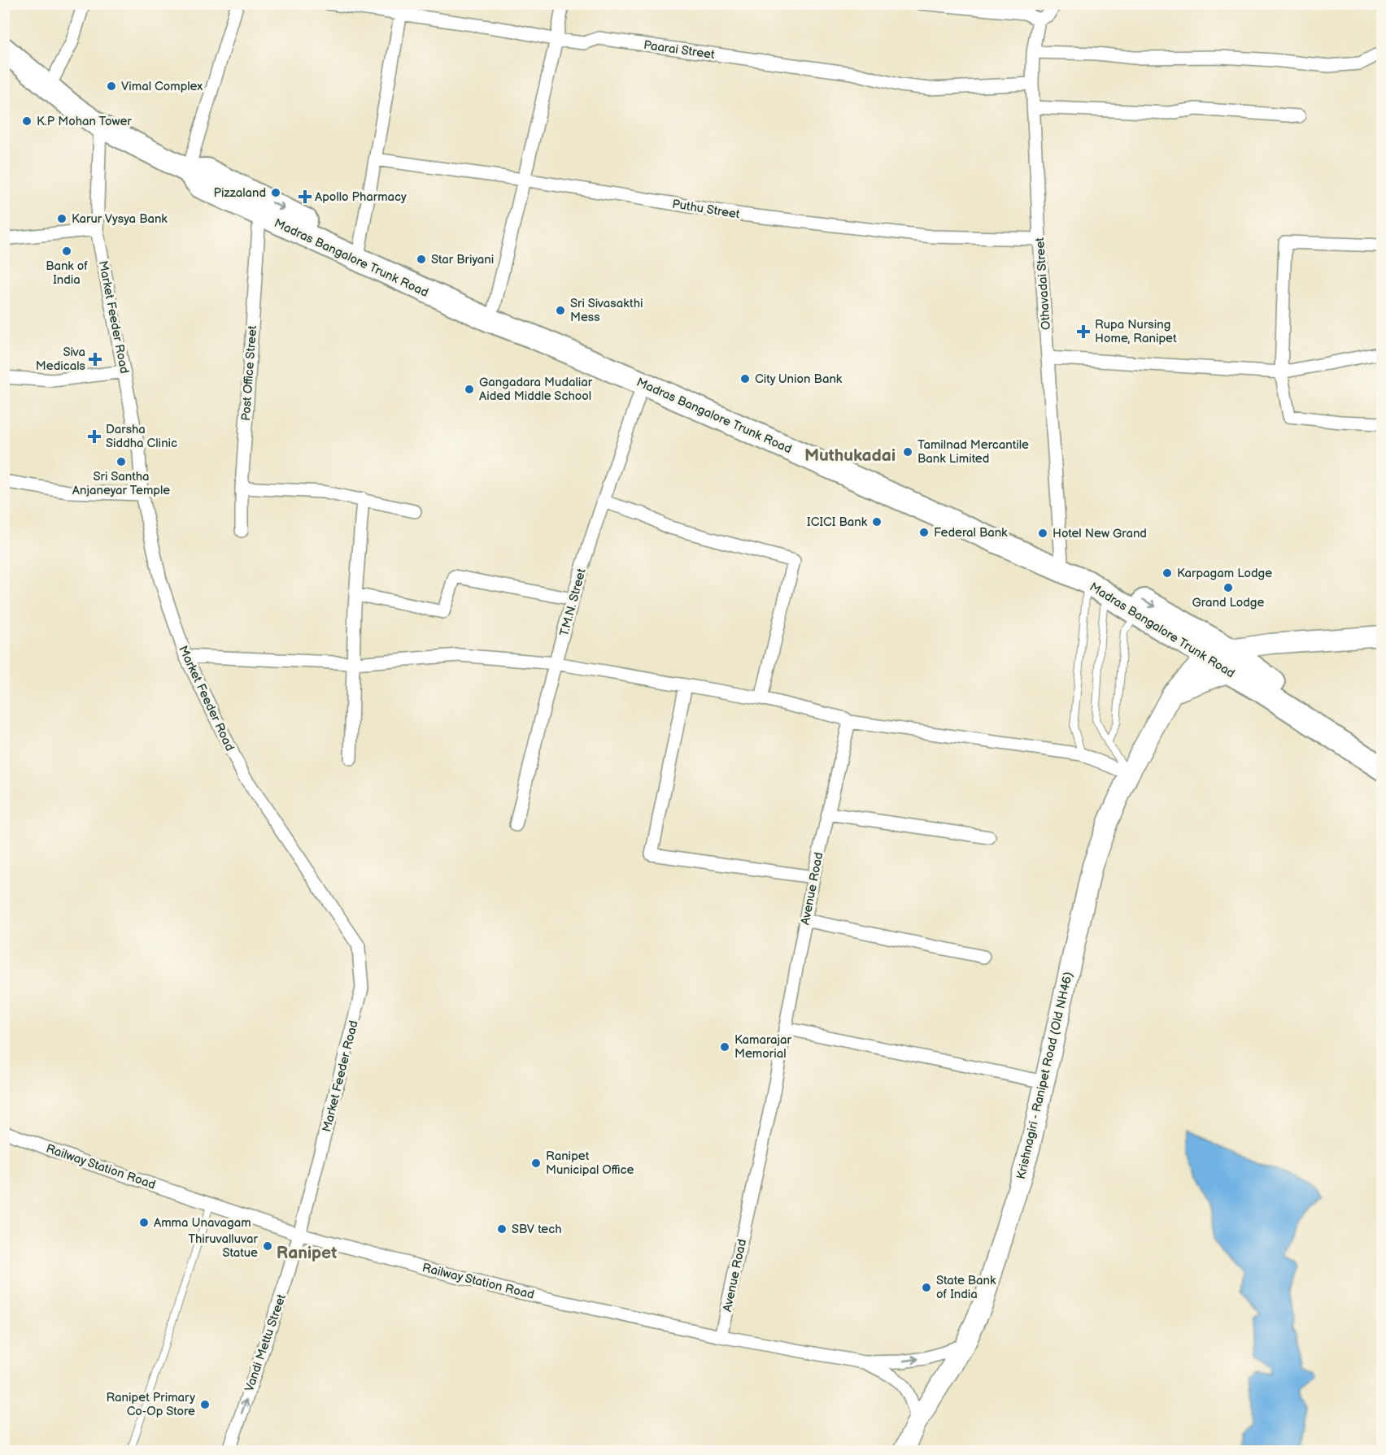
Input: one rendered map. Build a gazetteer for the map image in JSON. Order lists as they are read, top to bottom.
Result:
{
  "streets": {
    "highway": ["Madras Bangalore Trunk Road"],
    "main road": ["Krishnagiri - Ranipet Road (Old NH46)"],
    "street": [
      "Paarai Street",
      "Puthu Street",
      "Othavadai Street",
      "Market Feeder Road",
      "Post Office Street",
      "T.M.N. Street",
      "Avenue Road",
      "Railway Station Road",
      "Vandi Mettu Street"
    ]
  },
  "crossings": [
    ["Paarai Street", "Othavadai Street"],
    ["Puthu Street", "Othavadai Street"],
    ["Madras Bangalore Trunk Road", "Othavadai Street"],
    ["Madras Bangalore Trunk Road", "Market Feeder Road"],
    ["Madras Bangalore Trunk Road", "Post Office Street"],
    ["Madras Bangalore Trunk Road", "T.M.N. Street"],
    ["Madras Bangalore Trunk Road", "Krishnagiri - Ranipet Road (Old NH46)"],
    ["Market Feeder Road", "Railway Station Road"],
    ["Market Feeder Road", "Vandi Mettu Street"],
    ["Avenue Road", "Railway Station Road"],
    ["Krishnagiri - Ranipet Road (Old NH46)", "Railway Station Road"],
    ["Railway Station Road", "Vandi Mettu Street"]
  ],
  "one_way": ["Vandi Mettu Street"],
  "districts": ["Muthukadai", "Ranipet"],
  "places": {
    "other": [
      "Vimal Complex",
      "K.P Mohan Tower",
      "Pizzaland",
      "Karur Vysya Bank",
      "Bank of India",
      "Star Briyani",
      "Sri Sivasakthi Mess",
      "City Union Bank",
      "Gangadara Mudaliar Aided Middle School",
      "Tamilnad Mercantile Bank Limited",
      "Sri Santha Anjaneyar Temple",
      "ICICI Bank",
      "Federal Bank",
      "Hotel New Grand",
      "Karpagam Lodge",
      "Grand Lodge",
      "Kamarajar Memorial",
      "Ranipet Municipal Office",
      "Amma Unavagam",
      "SBV tech",
      "Thiruvalluvar Statue",
      "State Bank of India",
      "Ranipet Primary Co-Op Store"
    ],
    "health": [
      "Apollo Pharmacy",
      "Rupa Nursing Home, Ranipet",
      "Siva Medicals",
      "Darsha Siddha Clinic"
    ]
  }
}
